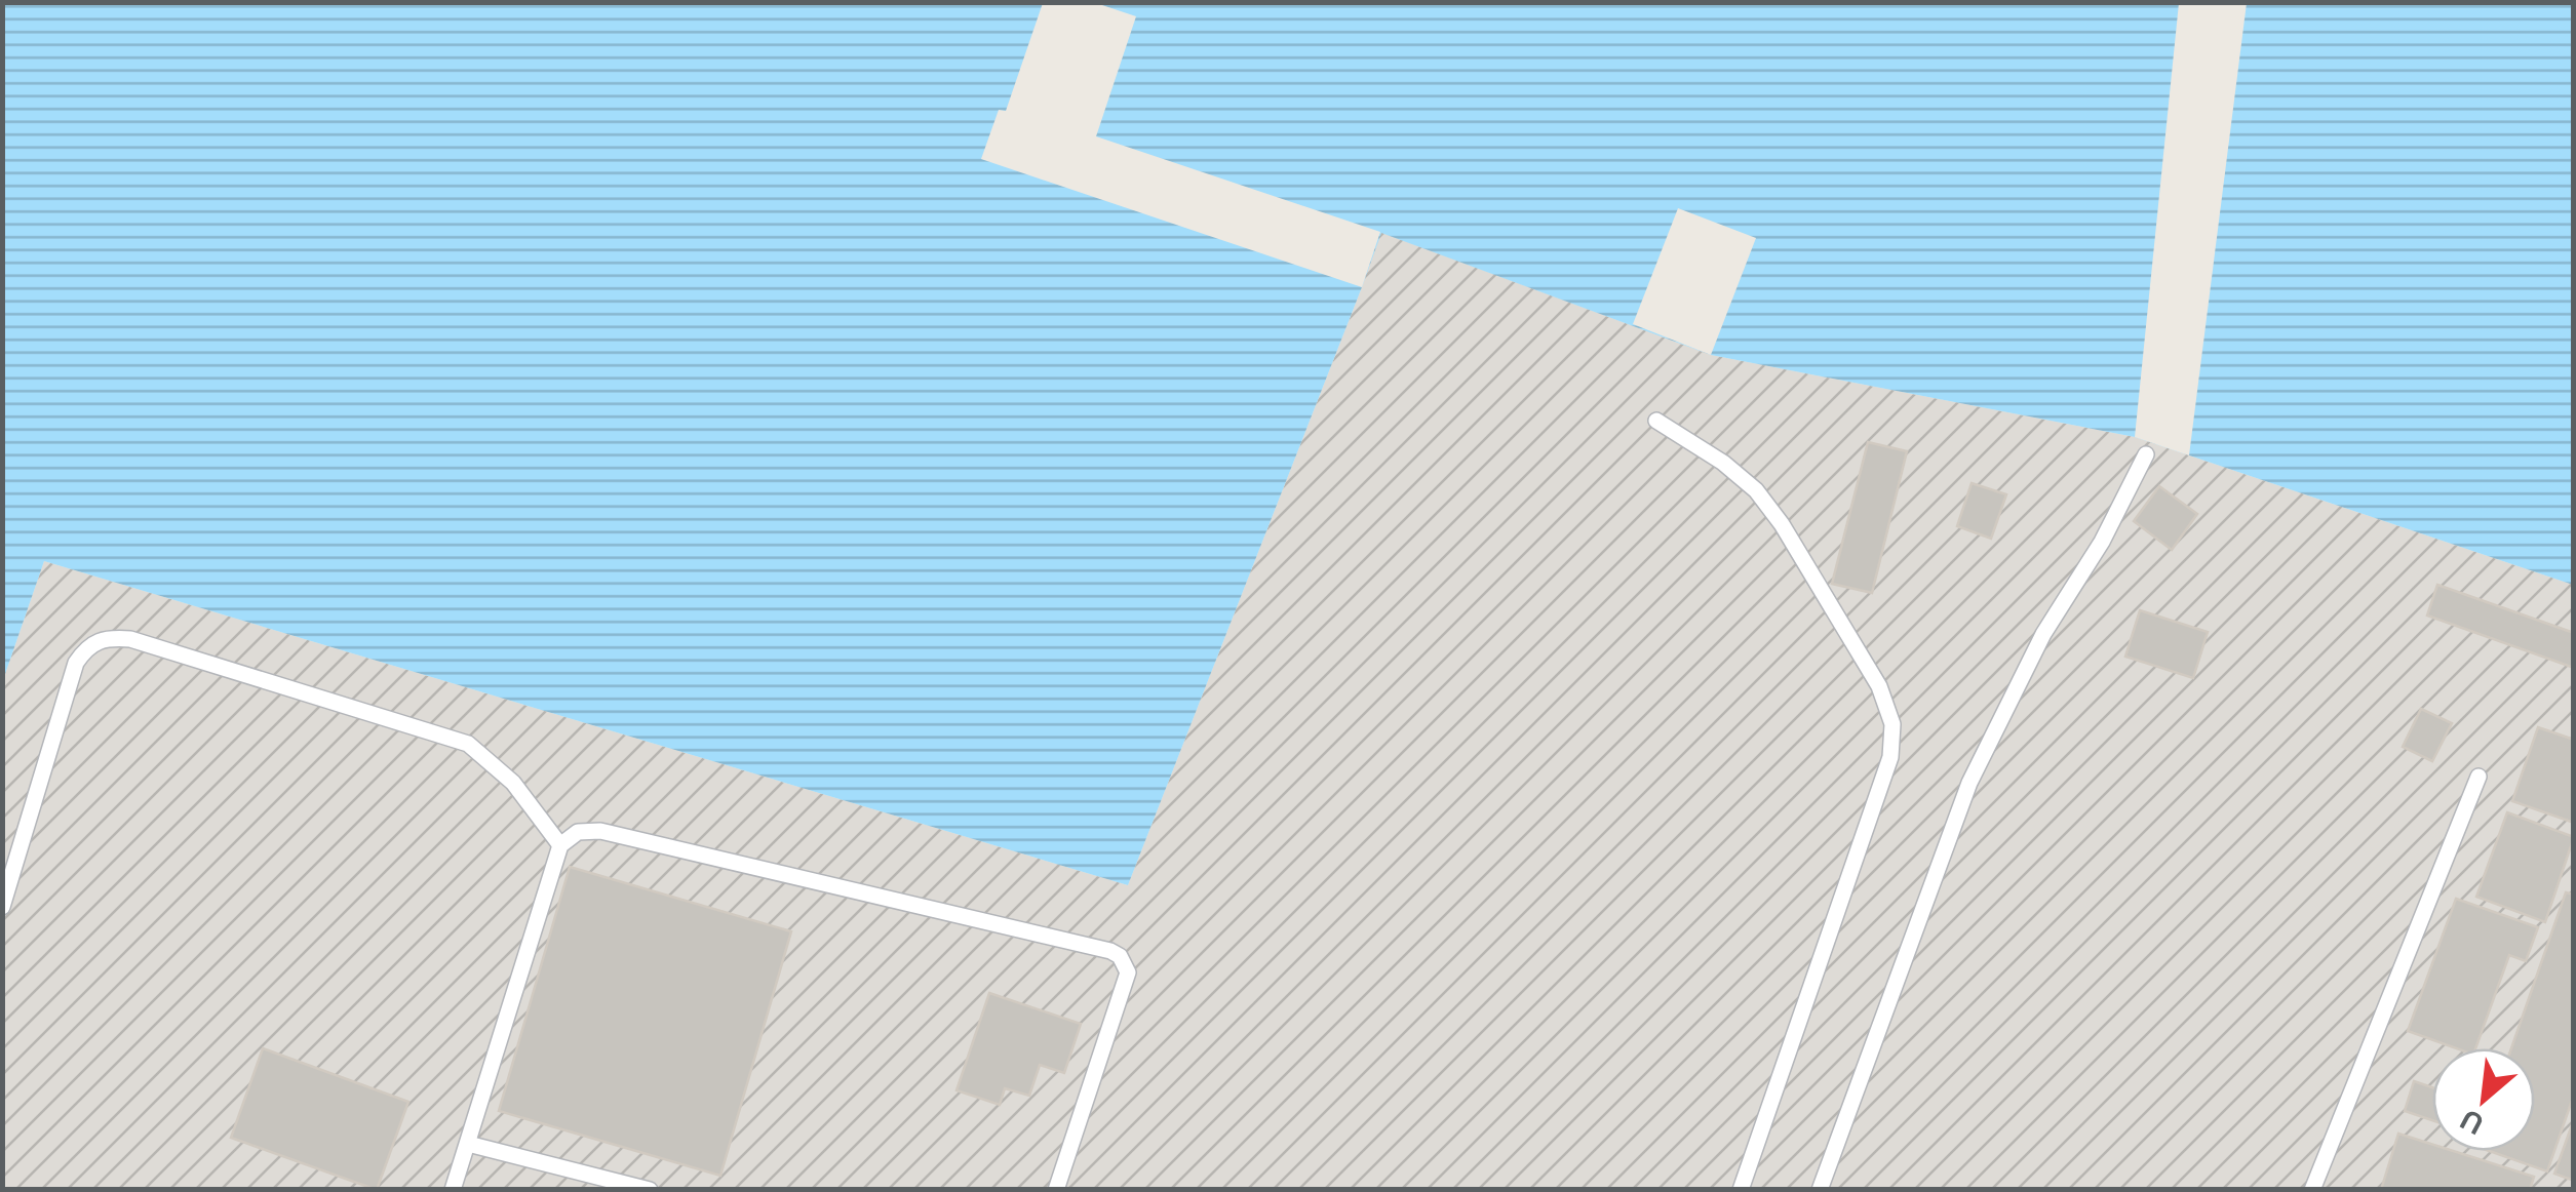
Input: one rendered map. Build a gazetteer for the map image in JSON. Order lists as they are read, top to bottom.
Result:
{
  "north": "bottom left"
}
